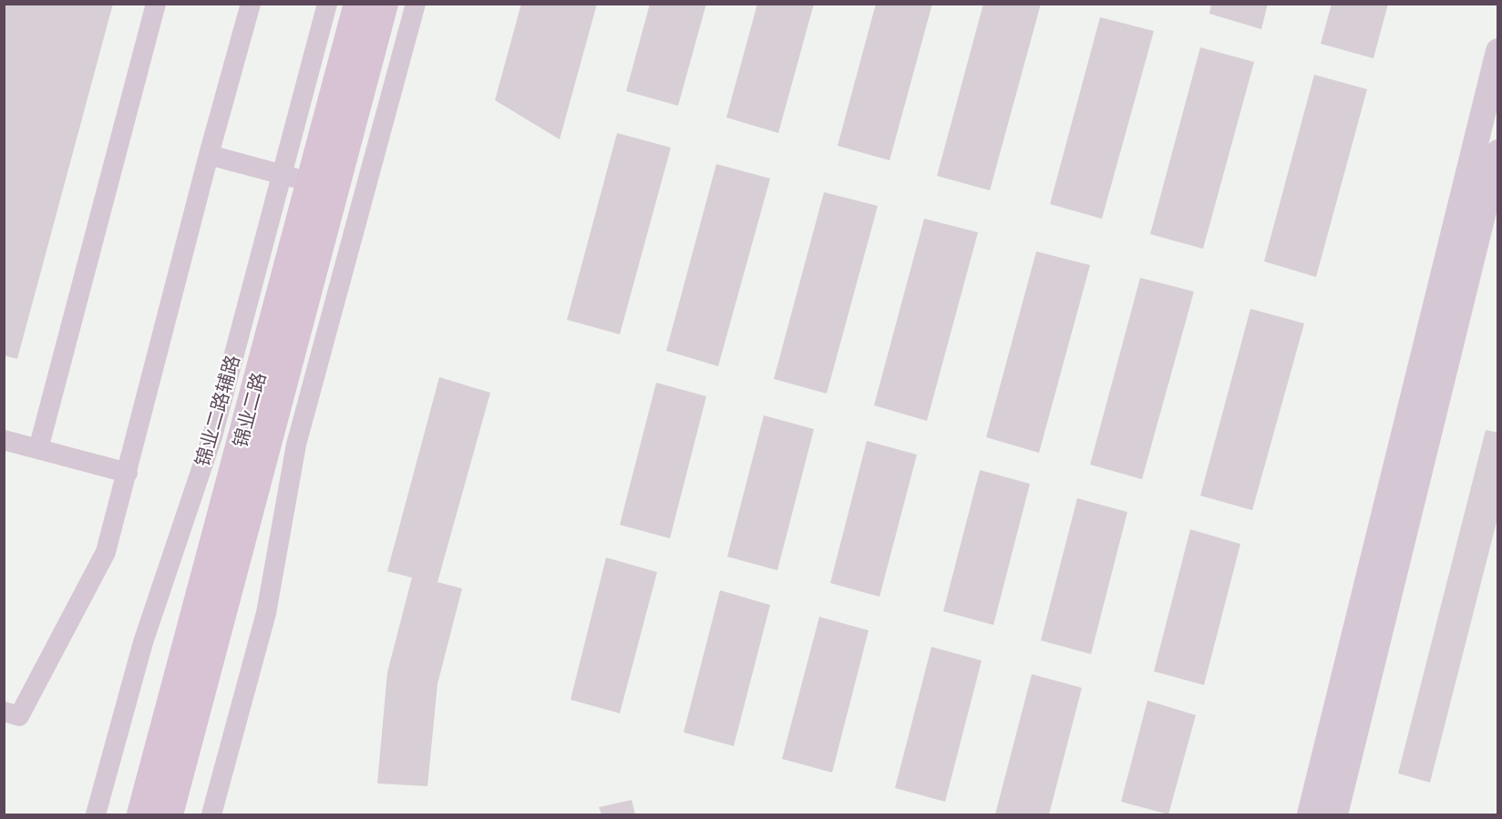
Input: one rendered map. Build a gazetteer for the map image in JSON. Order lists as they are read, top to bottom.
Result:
{
  "streets": {
    "main road": ["锦业二路"],
    "street": ["锦业二路辅路"]
  }
}
